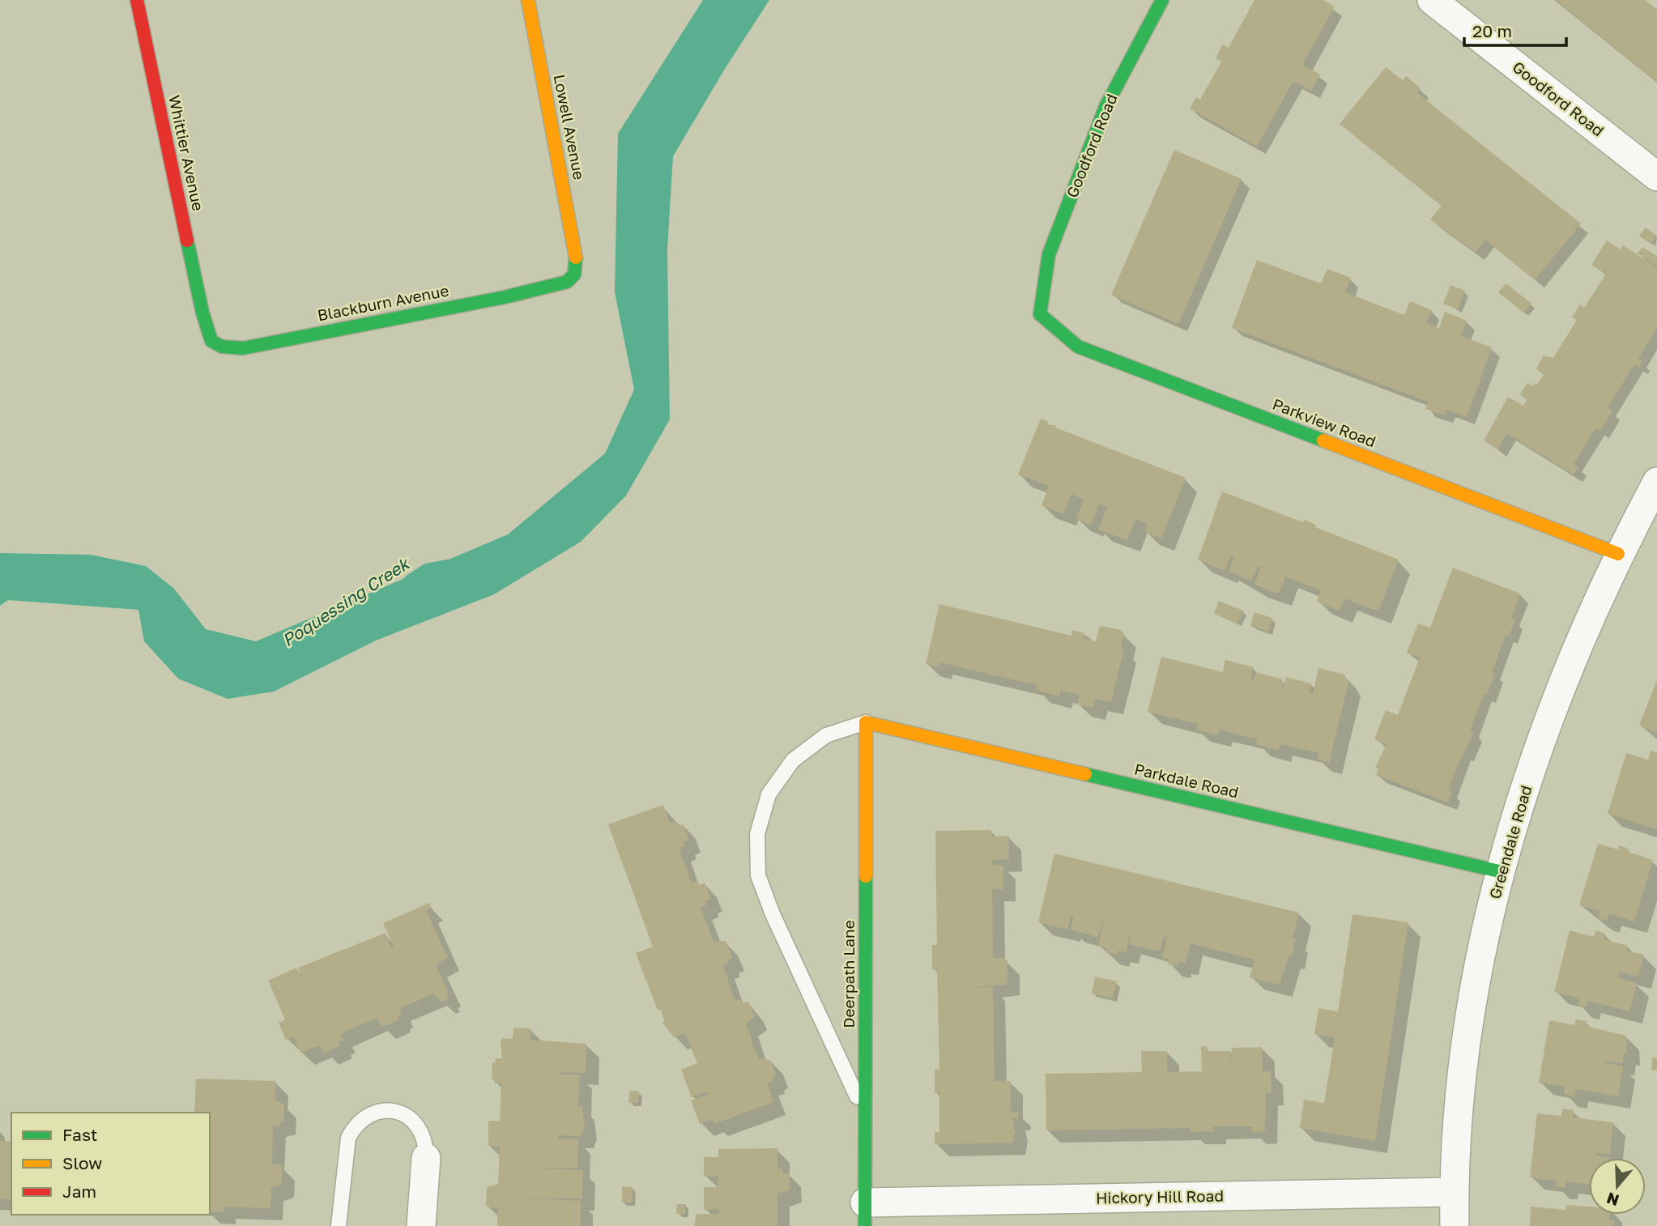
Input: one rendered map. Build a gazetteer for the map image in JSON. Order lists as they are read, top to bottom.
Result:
{
  "streets": {
    "street": [
      "Goodford Road",
      "Lowell Avenue",
      "Whittier Avenue",
      "Blackburn Avenue",
      "Parkview Road",
      "Parkdale Road",
      "Greendale Road",
      "Deerpath Lane",
      "Hickory Hill Road"
    ]
  },
  "crossings": [
    ["Goodford Road", "Parkview Road"],
    ["Lowell Avenue", "Blackburn Avenue"],
    ["Whittier Avenue", "Blackburn Avenue"],
    ["Parkview Road", "Greendale Road"],
    ["Parkdale Road", "Greendale Road"],
    ["Parkdale Road", "Deerpath Lane"],
    ["Greendale Road", "Hickory Hill Road"],
    ["Deerpath Lane", "Hickory Hill Road"]
  ],
  "water": ["Poquessing Creek"],
  "legend": ["Fast", "Slow", "Jam"],
  "scale_bar": "20 m",
  "north": "bottom"
}
